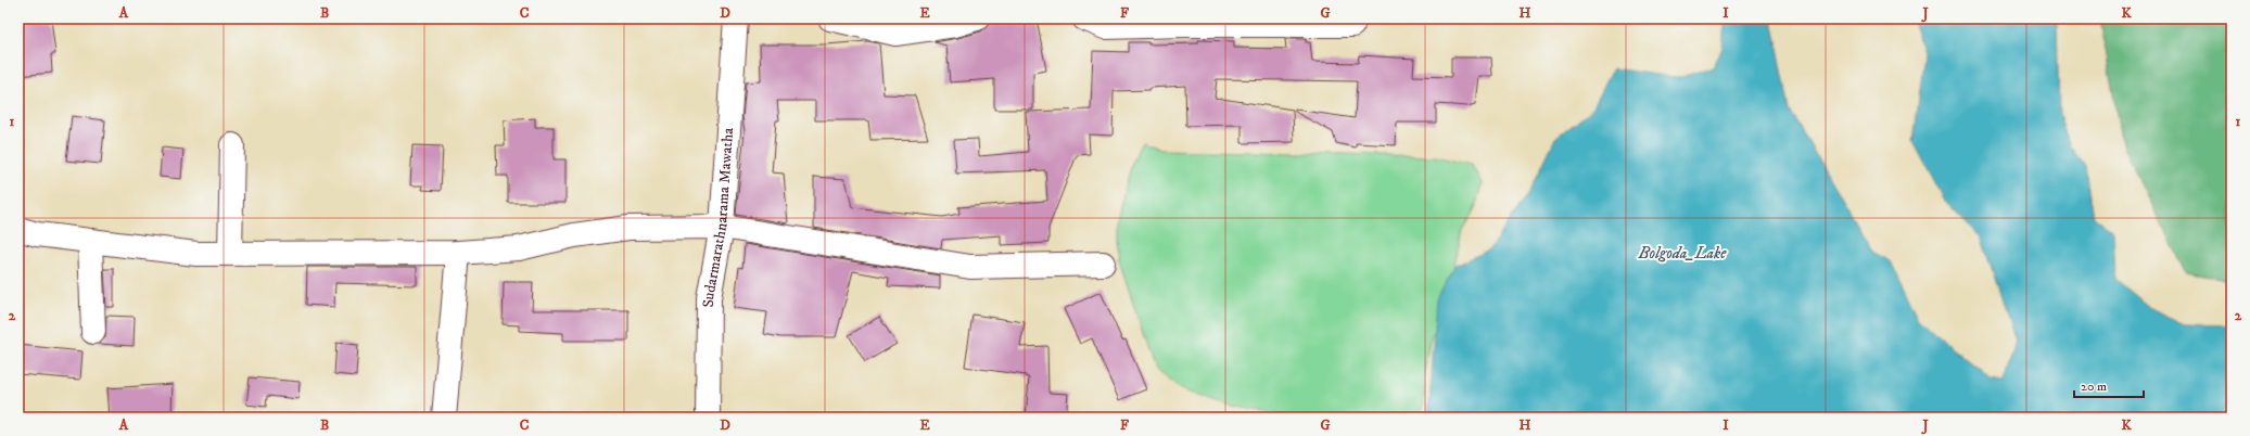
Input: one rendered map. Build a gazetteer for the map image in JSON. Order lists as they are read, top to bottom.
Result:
{
  "streets": {
    "street": ["Sudarmarathnarama Mawatha"]
  },
  "water": ["Bolgoda_Lake"],
  "scale_bar": "20 m",
  "grid": {
    "columns": [
      "A",
      "B",
      "C",
      "D",
      "E",
      "F",
      "G",
      "H",
      "I",
      "J",
      "K"
    ],
    "rows": ["1", "2"]
  }
}
